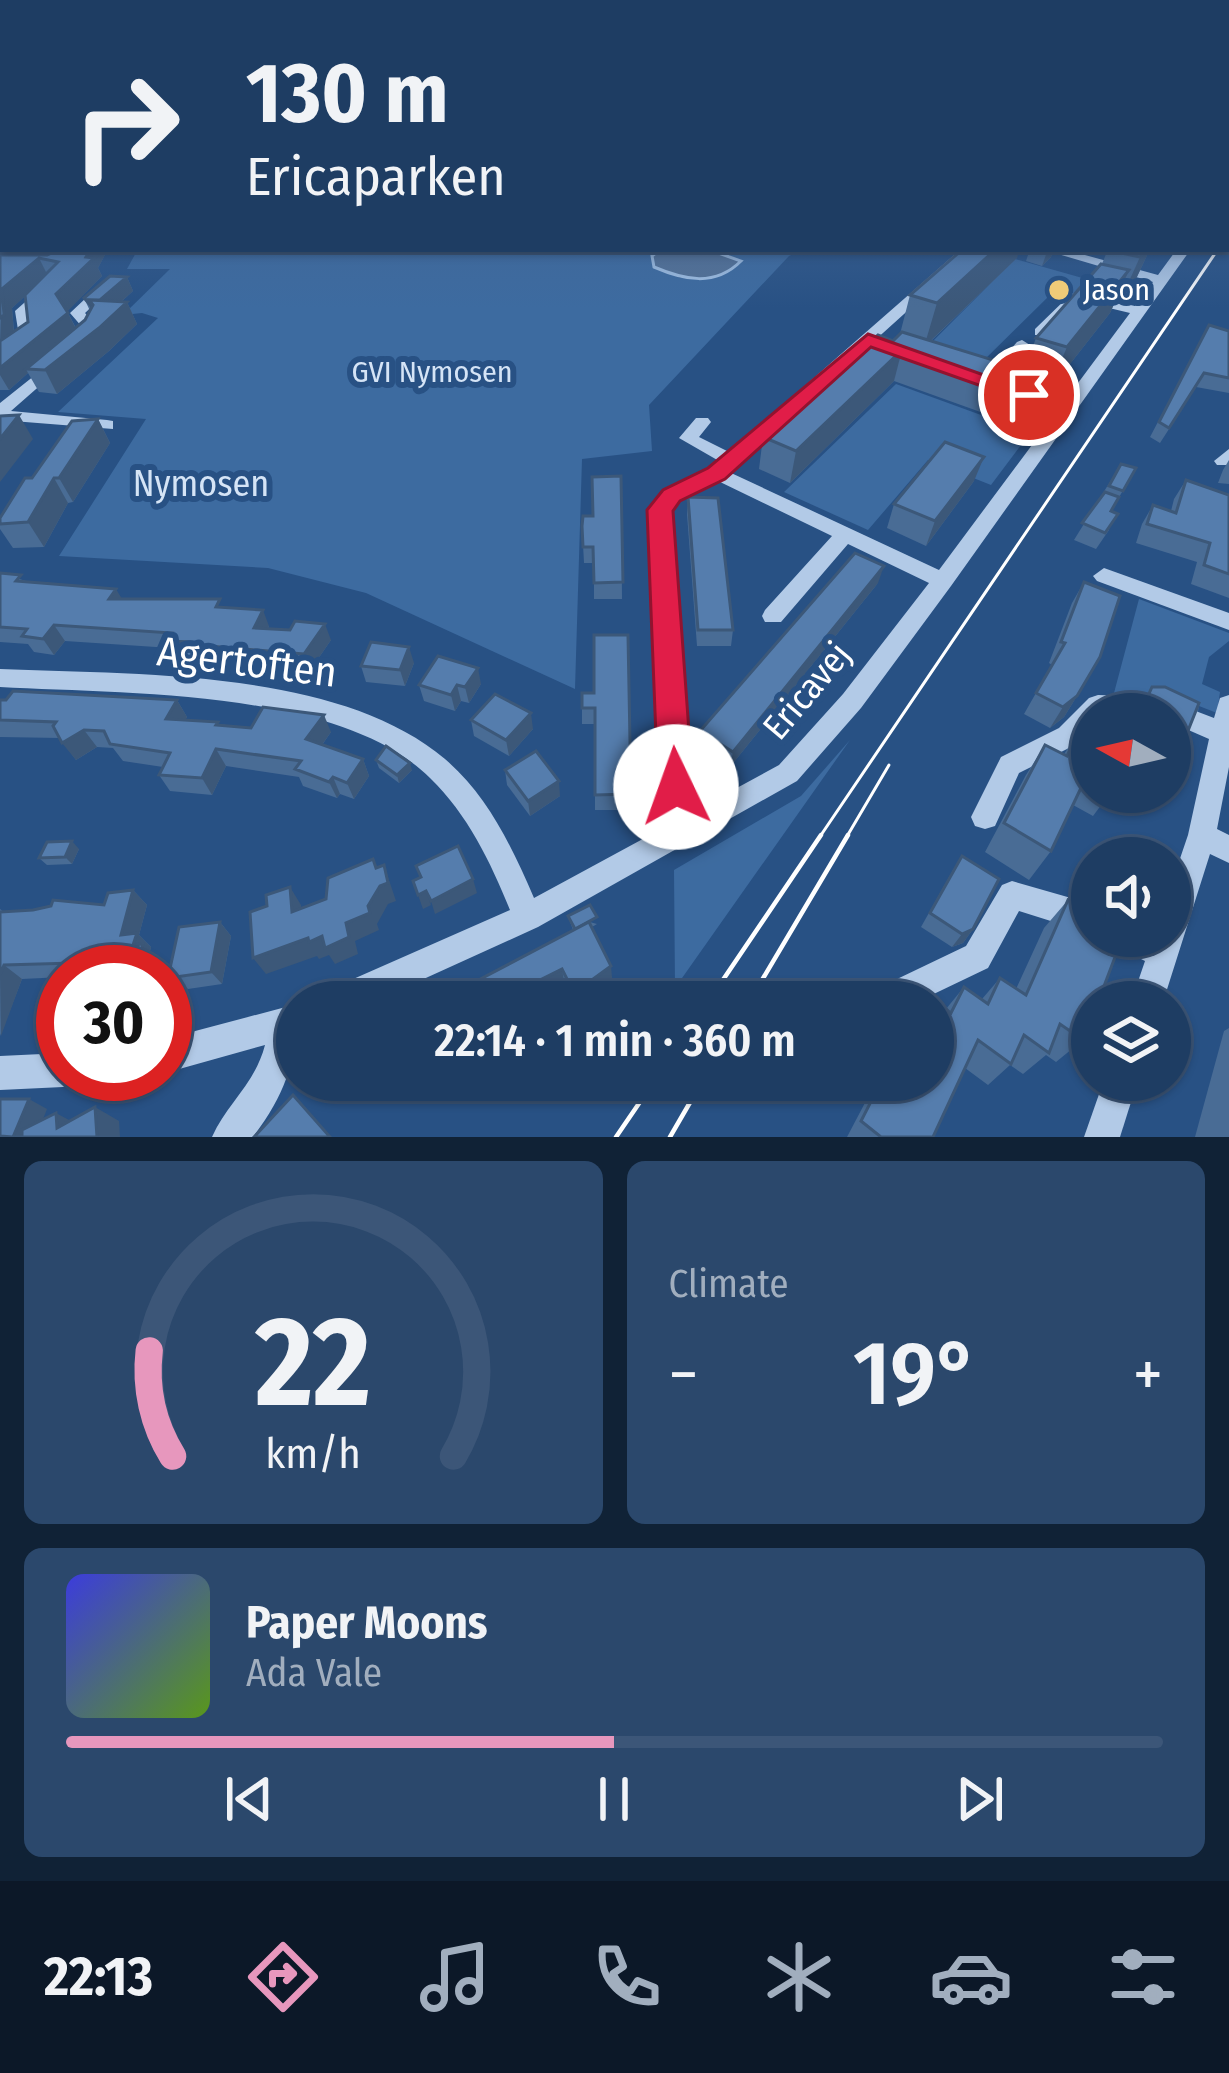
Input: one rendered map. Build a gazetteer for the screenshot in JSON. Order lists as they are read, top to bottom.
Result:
{
  "streets": {
    "street": ["Agertoften", "Ericavej"]
  },
  "crossings": [
    ["Agertoften", "Ericavej"]
  ],
  "parks": ["GVI Nymosen", "Nymosen"],
  "places": ["Jason"],
  "north": "left",
  "page": {
    "turn": ["130 m", "Ericaparken"],
    "limit": "30",
    "trip": "22:14 · 1 min · 360 m",
    "tile": "Climate",
    "heat": ["−", "19°", "+"],
    "song": ["Paper Moons", "Ada Vale"],
    "tabs": "22:13",
    "gauge": ["22", "km/h"]
  }
}
